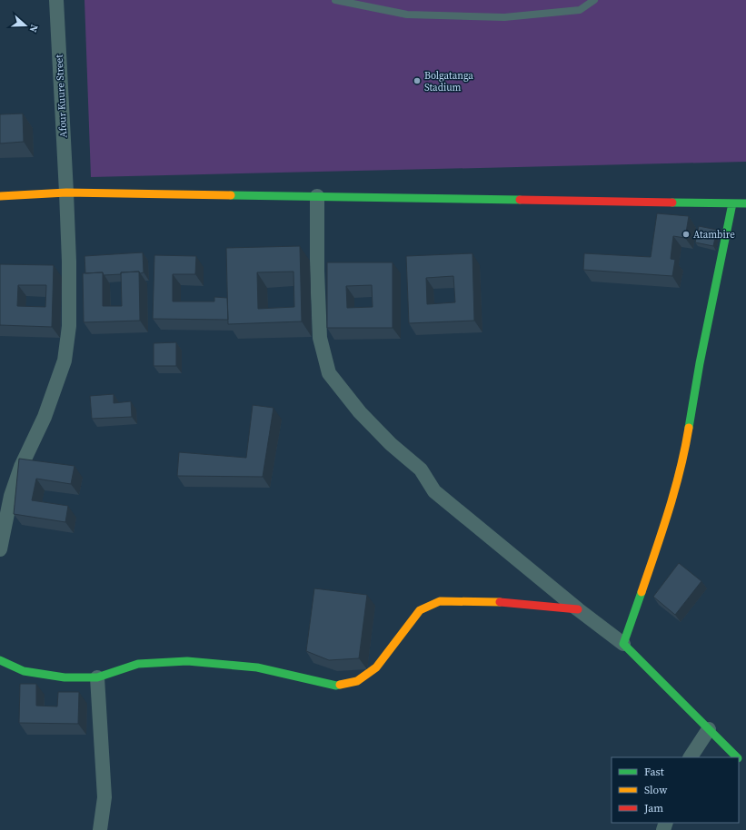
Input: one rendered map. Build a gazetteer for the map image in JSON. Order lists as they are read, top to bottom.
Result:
{
  "streets": {
    "street": ["Afour Kuure Street"]
  },
  "places": ["Bolgatanga Stadium", "Atambire"],
  "legend": ["Fast", "Slow", "Jam"],
  "north": "right"
}
